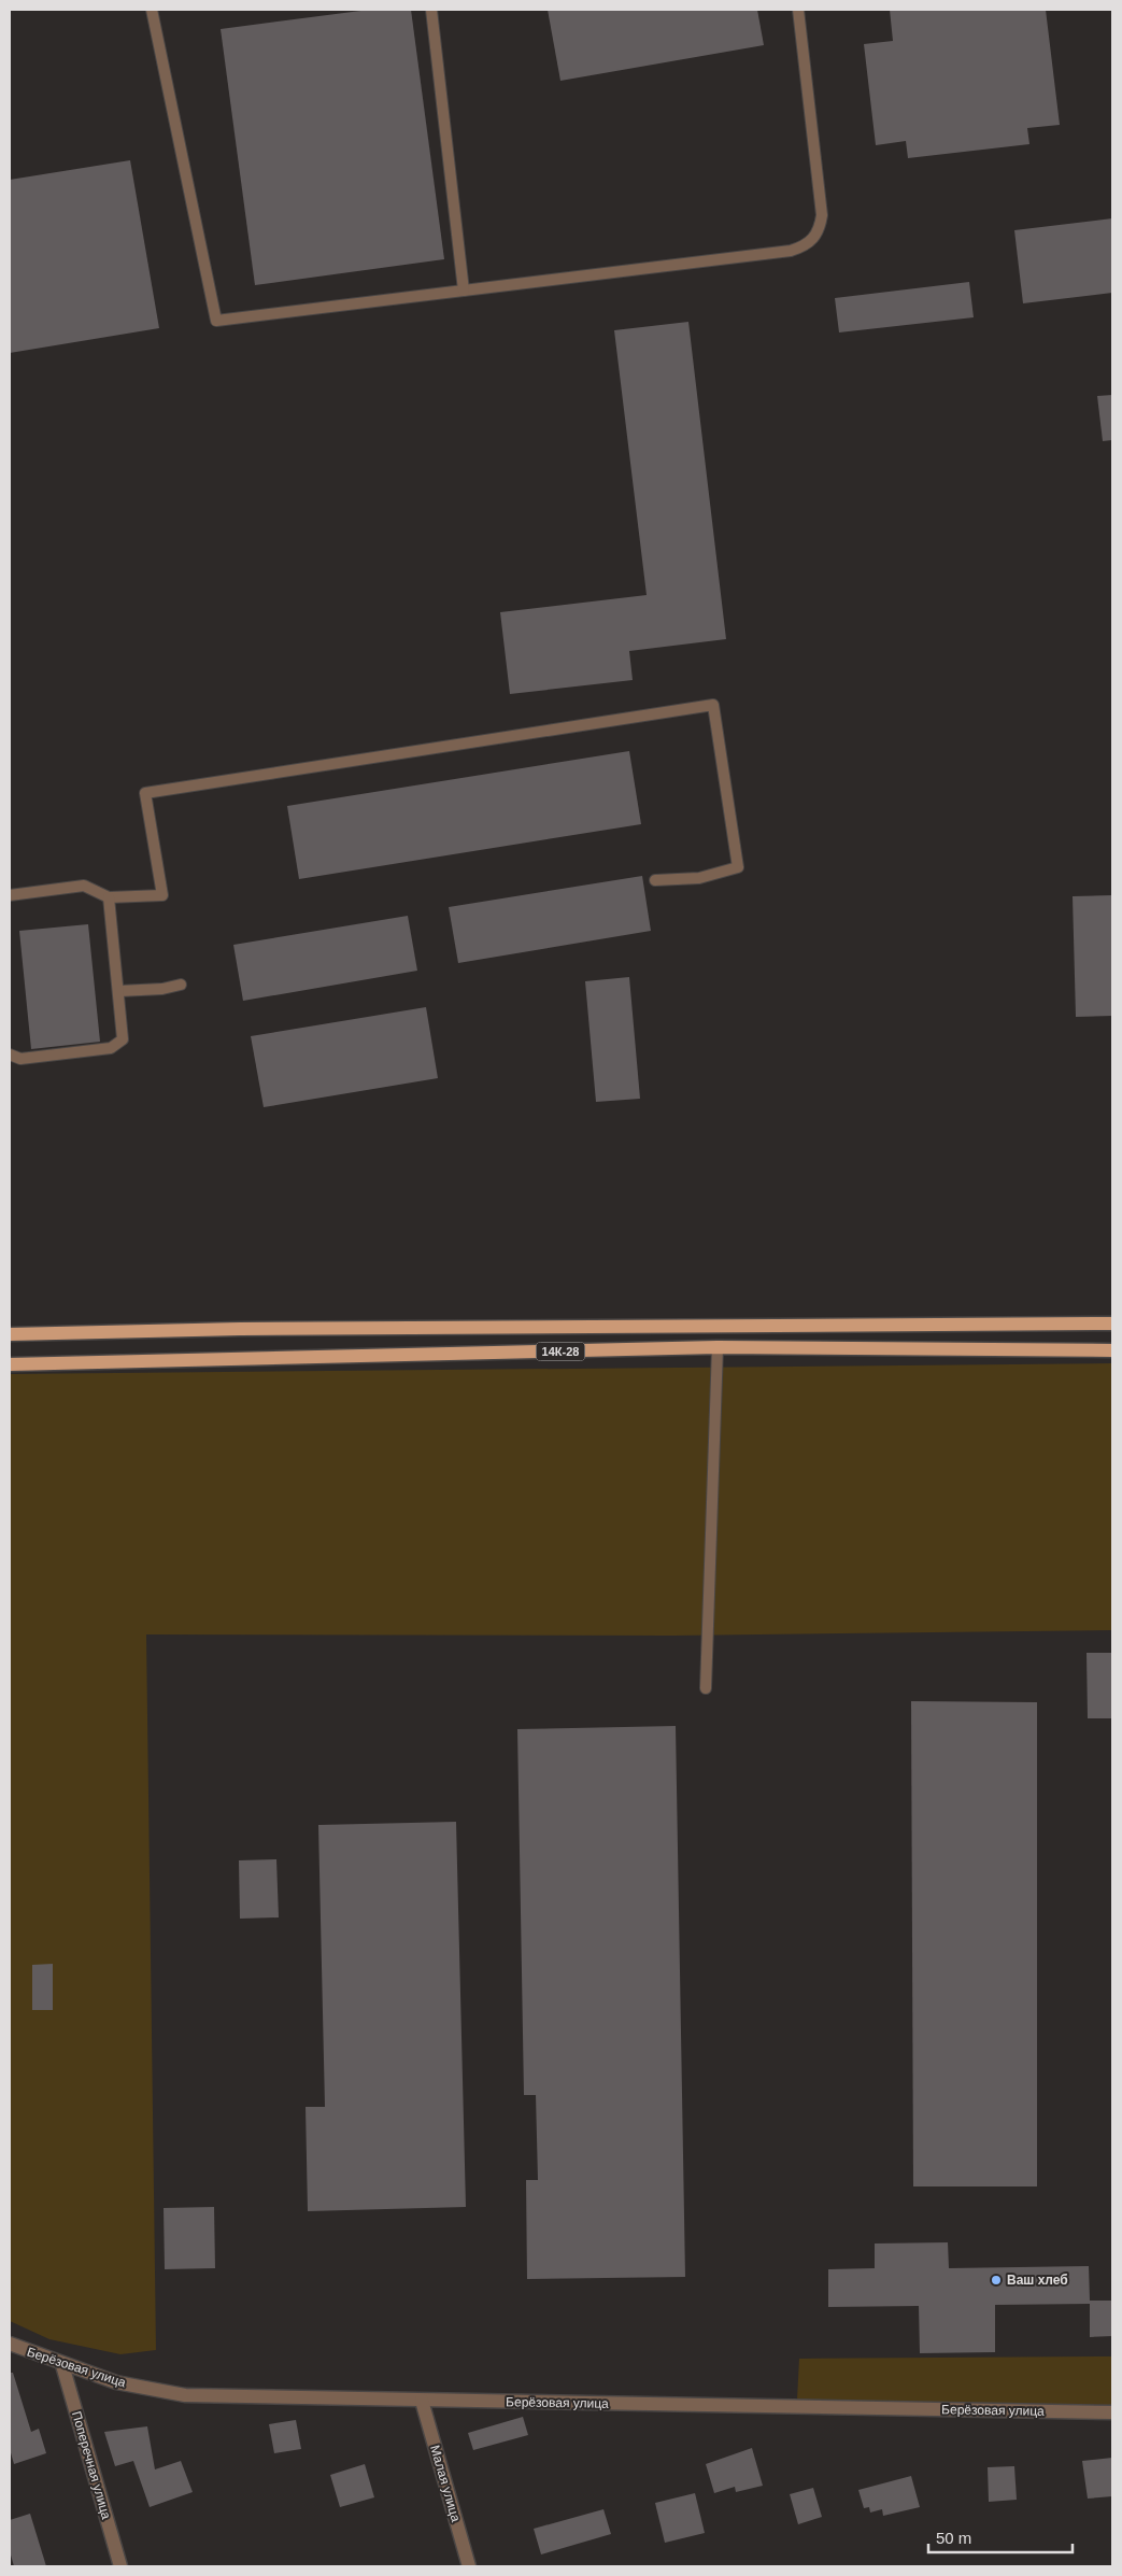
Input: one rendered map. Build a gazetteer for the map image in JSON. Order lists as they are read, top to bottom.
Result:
{
  "streets": {
    "main road": ["14К-28"],
    "street": ["Берёзовая улица", "Поперечная улица", "Малая улица"]
  },
  "crossings": [
    ["Берёзовая улица", "Поперечная улица"],
    ["Берёзовая улица", "Малая улица"]
  ],
  "places": ["Ваш хлеб"],
  "scale_bar": "50 m"
}
